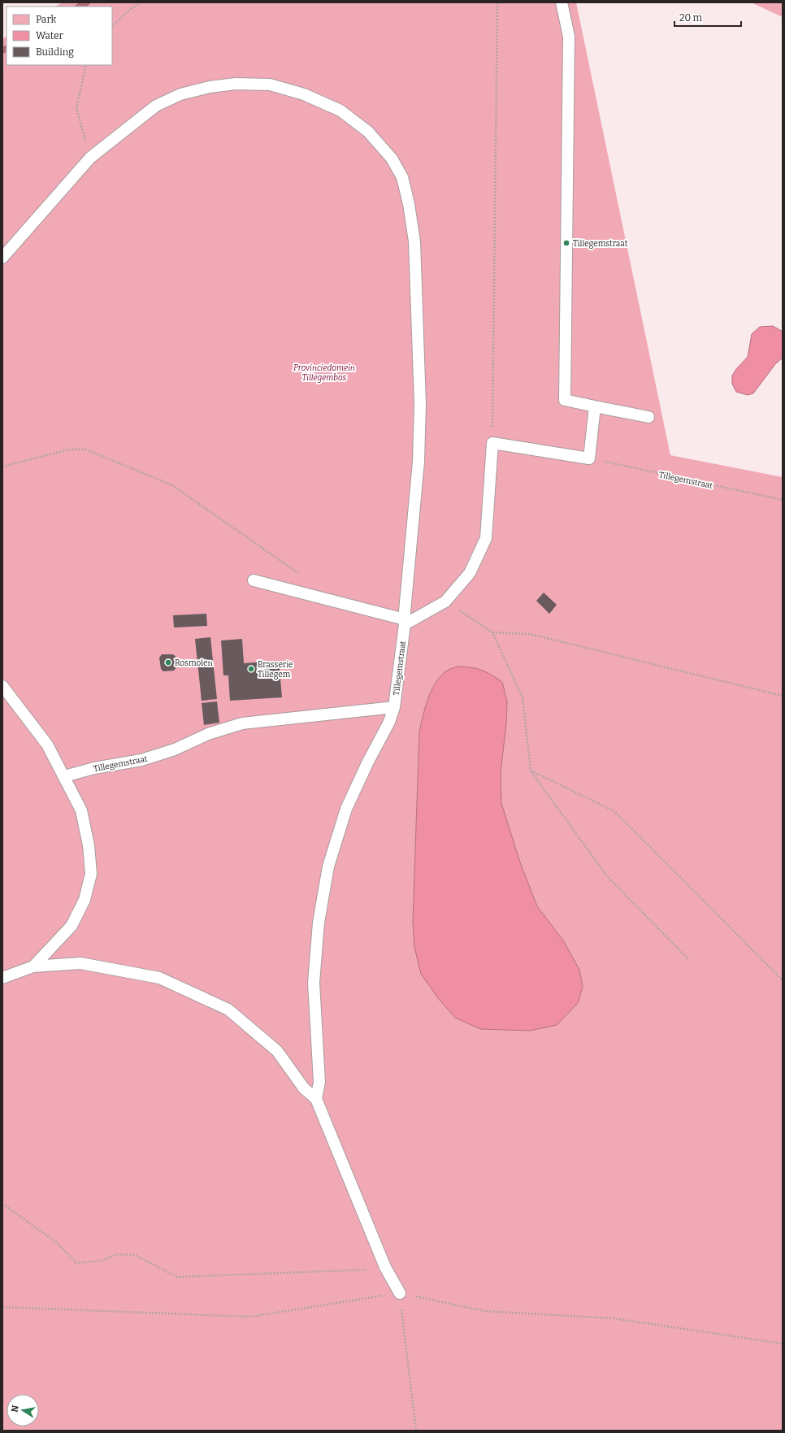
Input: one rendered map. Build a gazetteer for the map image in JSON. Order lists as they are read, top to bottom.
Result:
{
  "streets": {
    "lane": ["Tillegemstraat"]
  },
  "parks": ["Provinciedomein Tillegembos"],
  "places": ["Tillegemstraat", "Rosmolen", "Brasserie Tillegem"],
  "legend": ["Park", "Water", "Building"],
  "scale_bar": "20 m",
  "north": "left"
}
